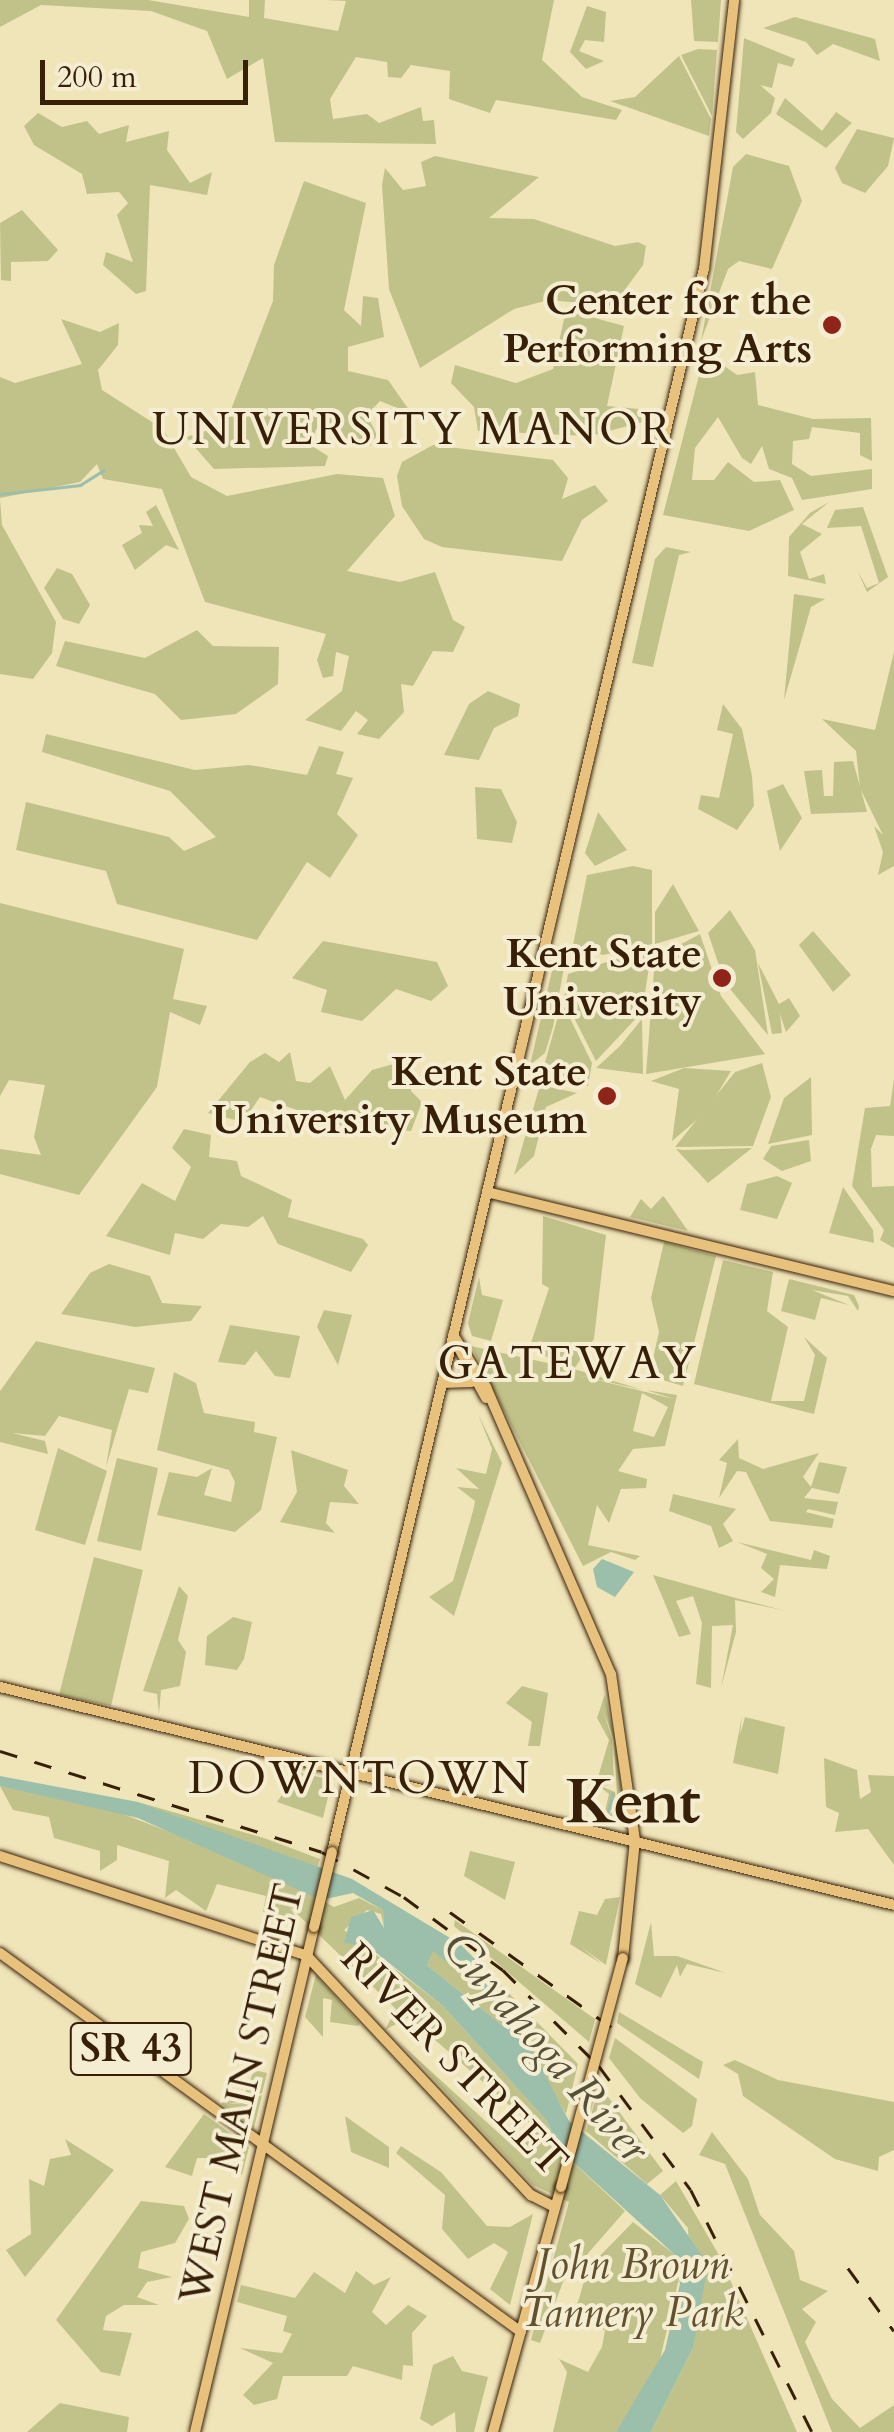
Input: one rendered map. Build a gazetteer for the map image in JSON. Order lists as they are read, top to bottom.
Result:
{
  "streets": {
    "main road": ["SR 43", "RIVER STREET", "WEST MAIN STREET"]
  },
  "crossings": [
    ["SR 43", "WEST MAIN STREET"],
    ["RIVER STREET", "WEST MAIN STREET"]
  ],
  "districts": [
    "UNIVERSITY MANOR",
    "GATEWAY",
    "DOWNTOWN",
    "Kent"
  ],
  "water": ["Cuyahoga River"],
  "parks": ["John Brown Tannery Park"],
  "places": ["Center for the Performing Arts", "Kent State University", "Kent State University Museum"],
  "scale_bar": "200 m"
}
